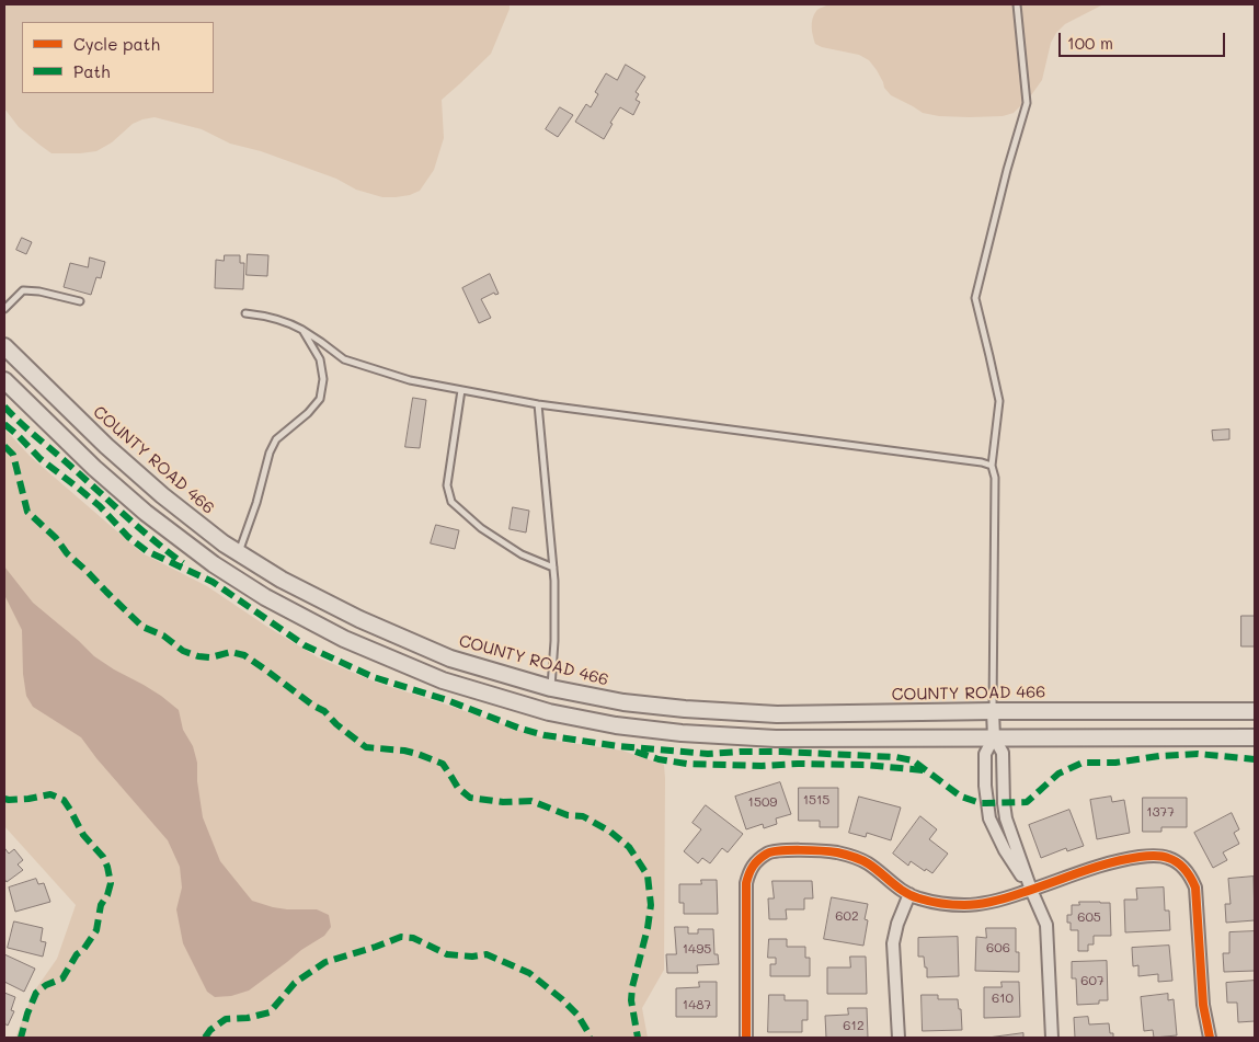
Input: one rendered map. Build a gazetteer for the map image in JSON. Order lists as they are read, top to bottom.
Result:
{
  "streets": {
    "main road": ["COUNTY ROAD 466"]
  },
  "house_numbers": [
    "1515",
    "1509",
    "1377",
    "602",
    "605",
    "606",
    "1495",
    "607",
    "610",
    "1487",
    "612"
  ],
  "legend": ["Cycle path", "Path"],
  "scale_bar": "100 m"
}
